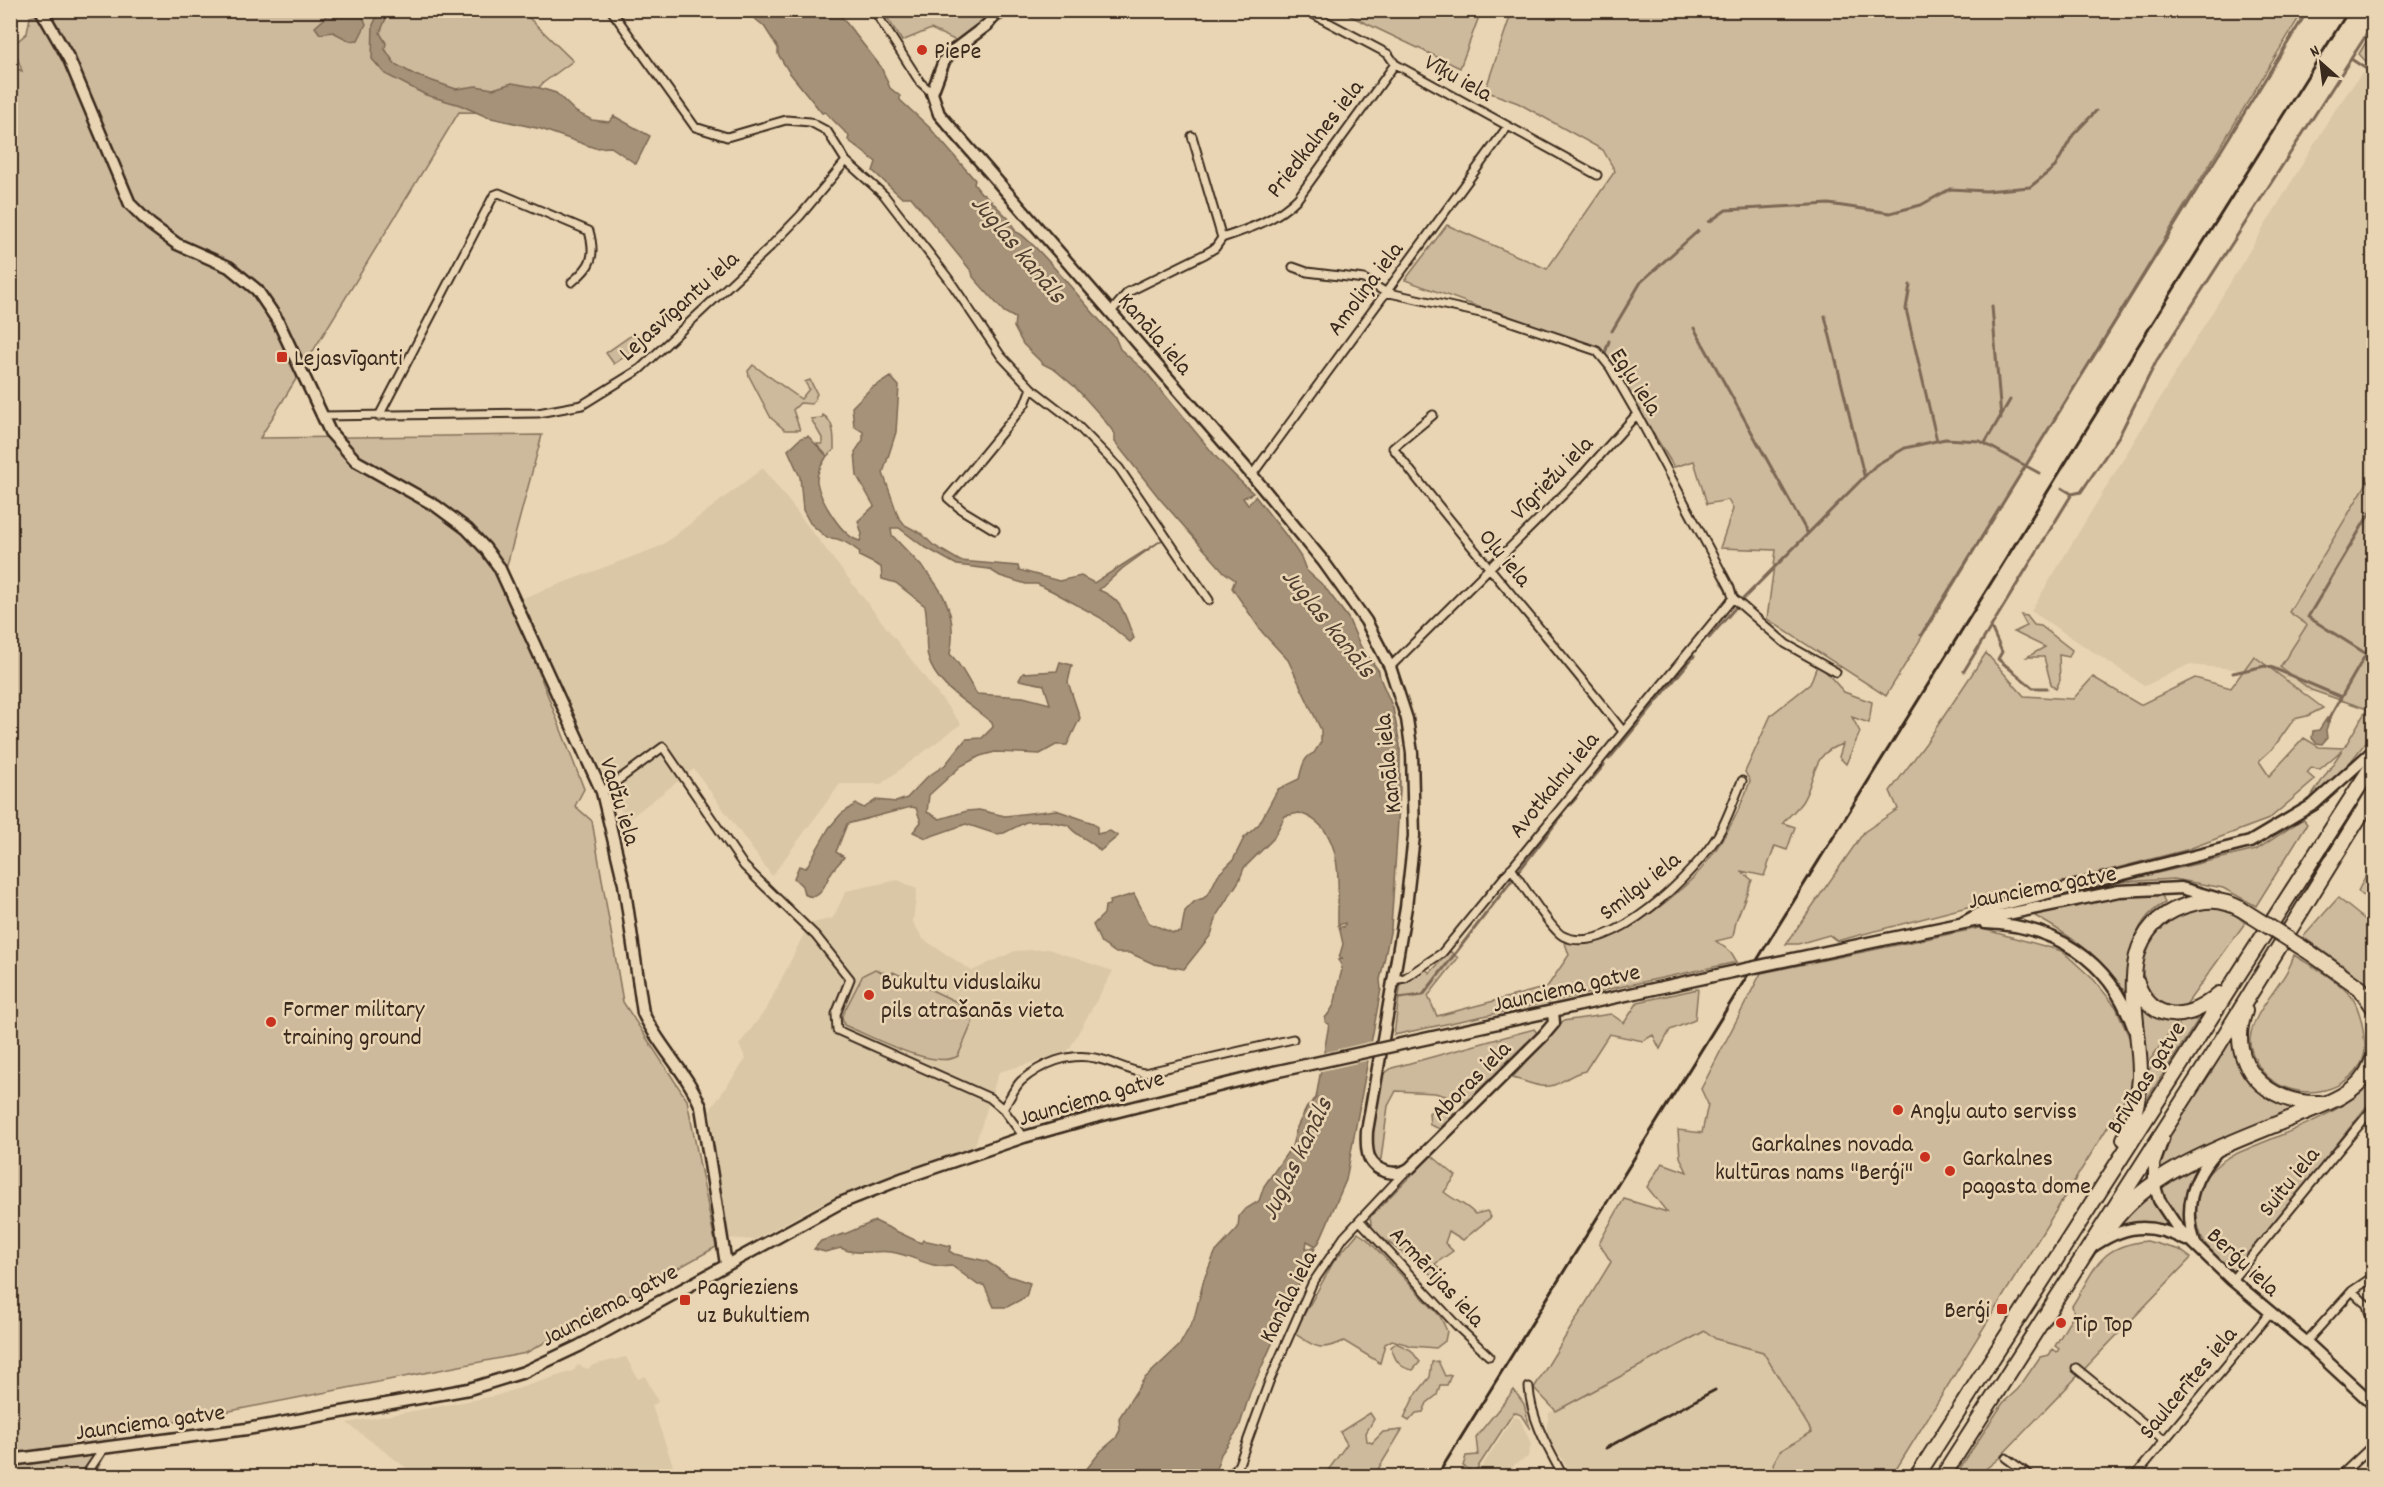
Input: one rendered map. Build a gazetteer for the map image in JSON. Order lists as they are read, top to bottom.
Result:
{
  "streets": {
    "highway": ["Brīvības gatve"],
    "main road": [
      "Kanāla iela",
      "Vadžu iela",
      "Jaunciema gatve",
      "Aboras iela",
      "Berģu iela"
    ],
    "street": [
      "Vīķu iela",
      "Priedkalnes iela",
      "Amoliņa iela",
      "Lejasvīgantu iela",
      "Egļu iela",
      "Vīgriežu iela",
      "Oļu iela",
      "Avotkalnu iela",
      "Smilgu iela",
      "Suitu iela",
      "Armērijas iela",
      "Saulcerītes iela"
    ]
  },
  "crossings": [
    ["Vīķu iela", "Priedkalnes iela"],
    ["Vīķu iela", "Amoliņa iela"],
    ["Amoliņa iela", "Kanāla iela"],
    ["Amoliņa iela", "Egļu iela"],
    ["Lejasvīgantu iela", "Vadžu iela"],
    ["Kanāla iela", "Vīgriežu iela"],
    ["Kanāla iela", "Avotkalnu iela"],
    ["Kanāla iela", "Aboras iela"],
    ["Kanāla iela", "Armērijas iela"],
    ["Egļu iela", "Vīgriežu iela"],
    ["Egļu iela", "Avotkalnu iela"],
    ["Vīgriežu iela", "Oļu iela"],
    ["Oļu iela", "Avotkalnu iela"],
    ["Avotkalnu iela", "Smilgu iela"],
    ["Vadžu iela", "Jaunciema gatve"],
    ["Jaunciema gatve", "Aboras iela"],
    ["Brīvības gatve", "Berģu iela"],
    ["Suitu iela", "Berģu iela"],
    ["Berģu iela", "Saulcerītes iela"]
  ],
  "water": ["Juglas kanāls"],
  "places": {
    "other": [
      "PiePe",
      "Bukultu viduslaiku pils atrašanās vieta",
      "Former military training ground",
      "Angļu auto serviss",
      "Garkalnes novada kultūras nams \"Berģi\"",
      "Garkalnes pagasta dome",
      "Tip Top"
    ],
    "transit": ["Lejasvīganti", "Pagrieziens uz Bukultiem", "Berģi"]
  },
  "north": "top left"
}
